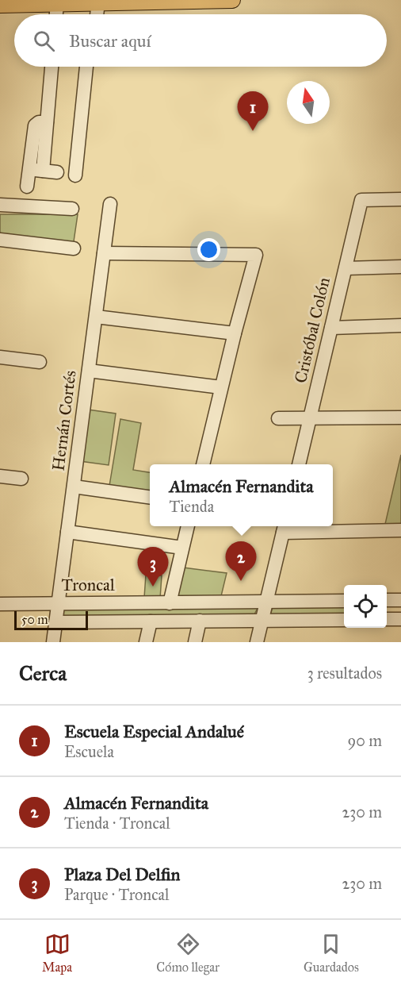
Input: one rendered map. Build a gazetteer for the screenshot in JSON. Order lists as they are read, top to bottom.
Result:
{
  "streets": {
    "street": ["Cristóbal Colón", "Hernán Cortés", "Troncal"]
  },
  "crossings": [
    ["Hernán Cortés", "Troncal"]
  ],
  "scale_bar": "50 m",
  "north": "top",
  "page": {
    "search": "Buscar aquí",
    "pins": ["1", "2", "3"],
    "popup": ["Almacén Fernandita", "Tienda"],
    "scale": "50 m",
    "heading": ["Cerca", "3 resultados"],
    "list": [
      {
        "mark": "1",
        "name": "Escuela Especial Andalué",
        "note": "Escuela",
        "value": "90 m"
      },
      {
        "mark": "2",
        "name": "Almacén Fernandita",
        "note": "Tienda · Troncal",
        "value": "230 m"
      },
      {
        "mark": "3",
        "name": "Plaza Del Delfin",
        "note": "Parque · Troncal",
        "value": "230 m"
      }
    ],
    "nav": ["Mapa", "Cómo llegar", "Guardados"]
  }
}
